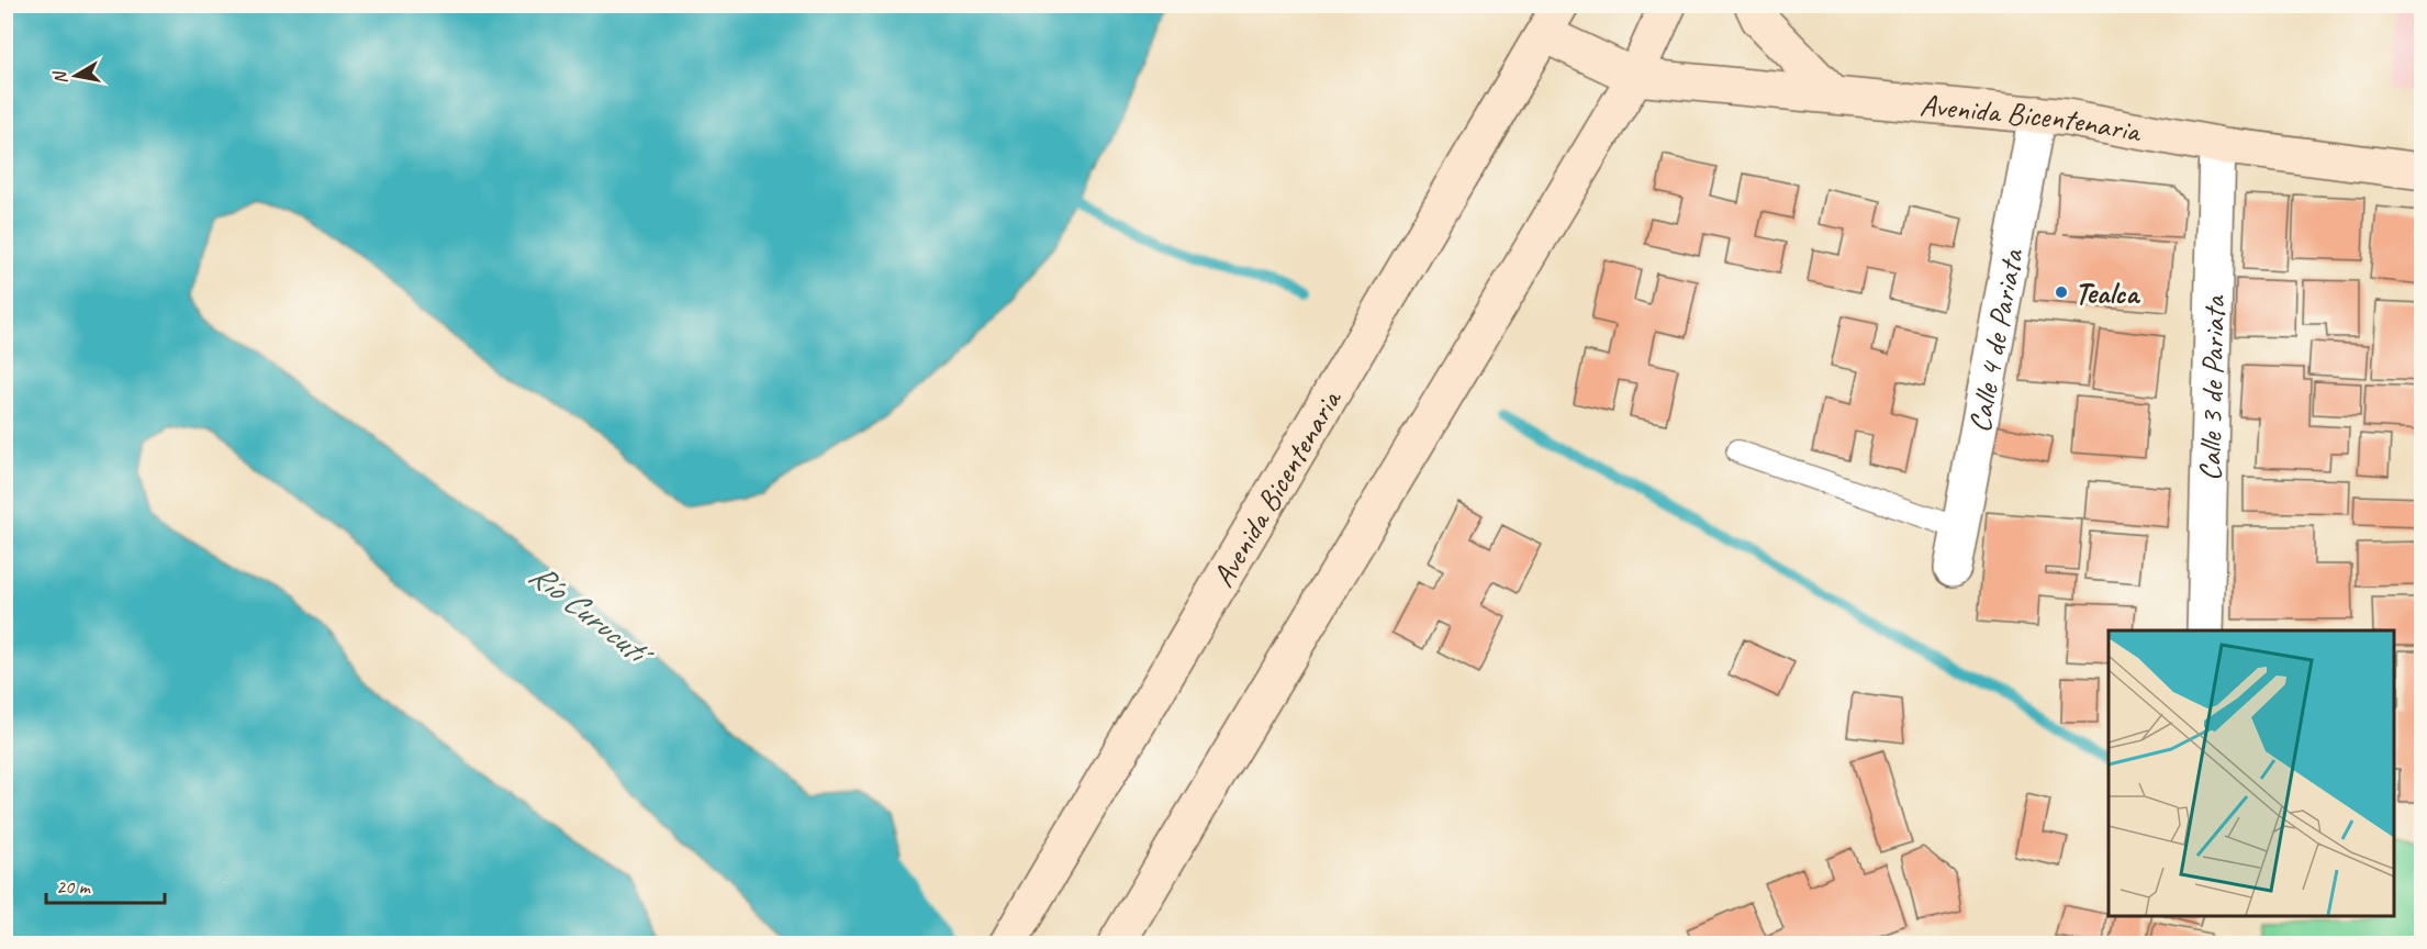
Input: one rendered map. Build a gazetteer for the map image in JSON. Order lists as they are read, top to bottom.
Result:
{
  "streets": {
    "street": ["Avenida Bicentenaria", "Calle 4 de Pariata", "Calle 3 de Pariata"]
  },
  "crossings": [
    ["Avenida Bicentenaria", "Calle 4 de Pariata"],
    ["Avenida Bicentenaria", "Calle 3 de Pariata"]
  ],
  "water": ["Río Curucutí"],
  "places": ["Tealca"],
  "scale_bar": "20 m",
  "north": "left"
}
